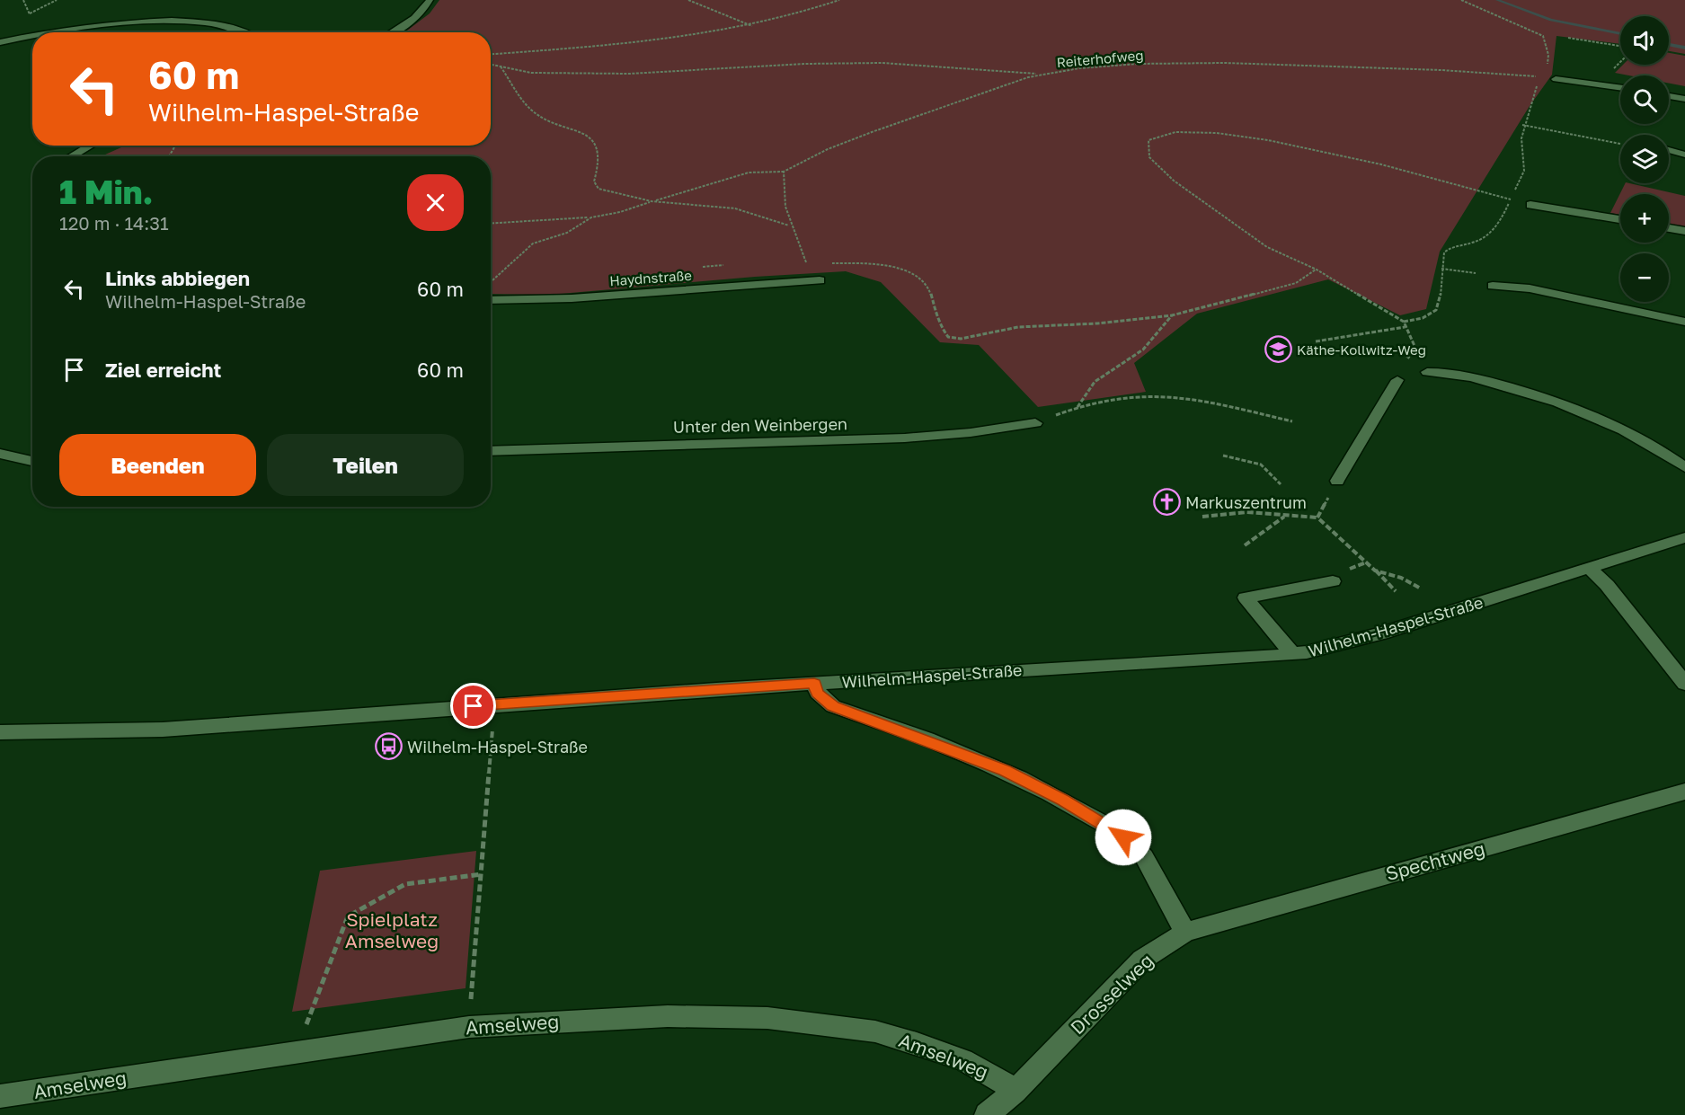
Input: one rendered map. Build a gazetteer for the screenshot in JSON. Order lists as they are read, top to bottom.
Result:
{
  "streets": {
    "street": [
      "Haydnstraße",
      "Unter den Weinbergen",
      "Wilhelm-Haspel-Straße",
      "Spechtweg",
      "Drosselweg",
      "Amselweg"
    ],
    "path": ["Reiterhofweg"]
  },
  "crossings": [
    ["Spechtweg", "Drosselweg"],
    ["Drosselweg", "Amselweg"]
  ],
  "parks": ["Spielplatz Amselweg"],
  "places": {
    "school or university": ["Käthe-Kollwitz-Weg"],
    "church": ["Markuszentrum"],
    "bus stop": ["Wilhelm-Haspel-Straße"]
  },
  "page": {
    "map_buttons": ["+", "−"],
    "turn": ["60 m", "Wilhelm-Haspel-Straße"],
    "heading": ["1 Min.", "120 m · 14:31"],
    "list": [
      {
        "name": "Links abbiegen",
        "note": "Wilhelm-Haspel-Straße",
        "value": "60 m"
      },
      {
        "name": "Ziel erreicht",
        "value": "60 m"
      }
    ],
    "buttons": ["Beenden", "Teilen"]
  }
}
